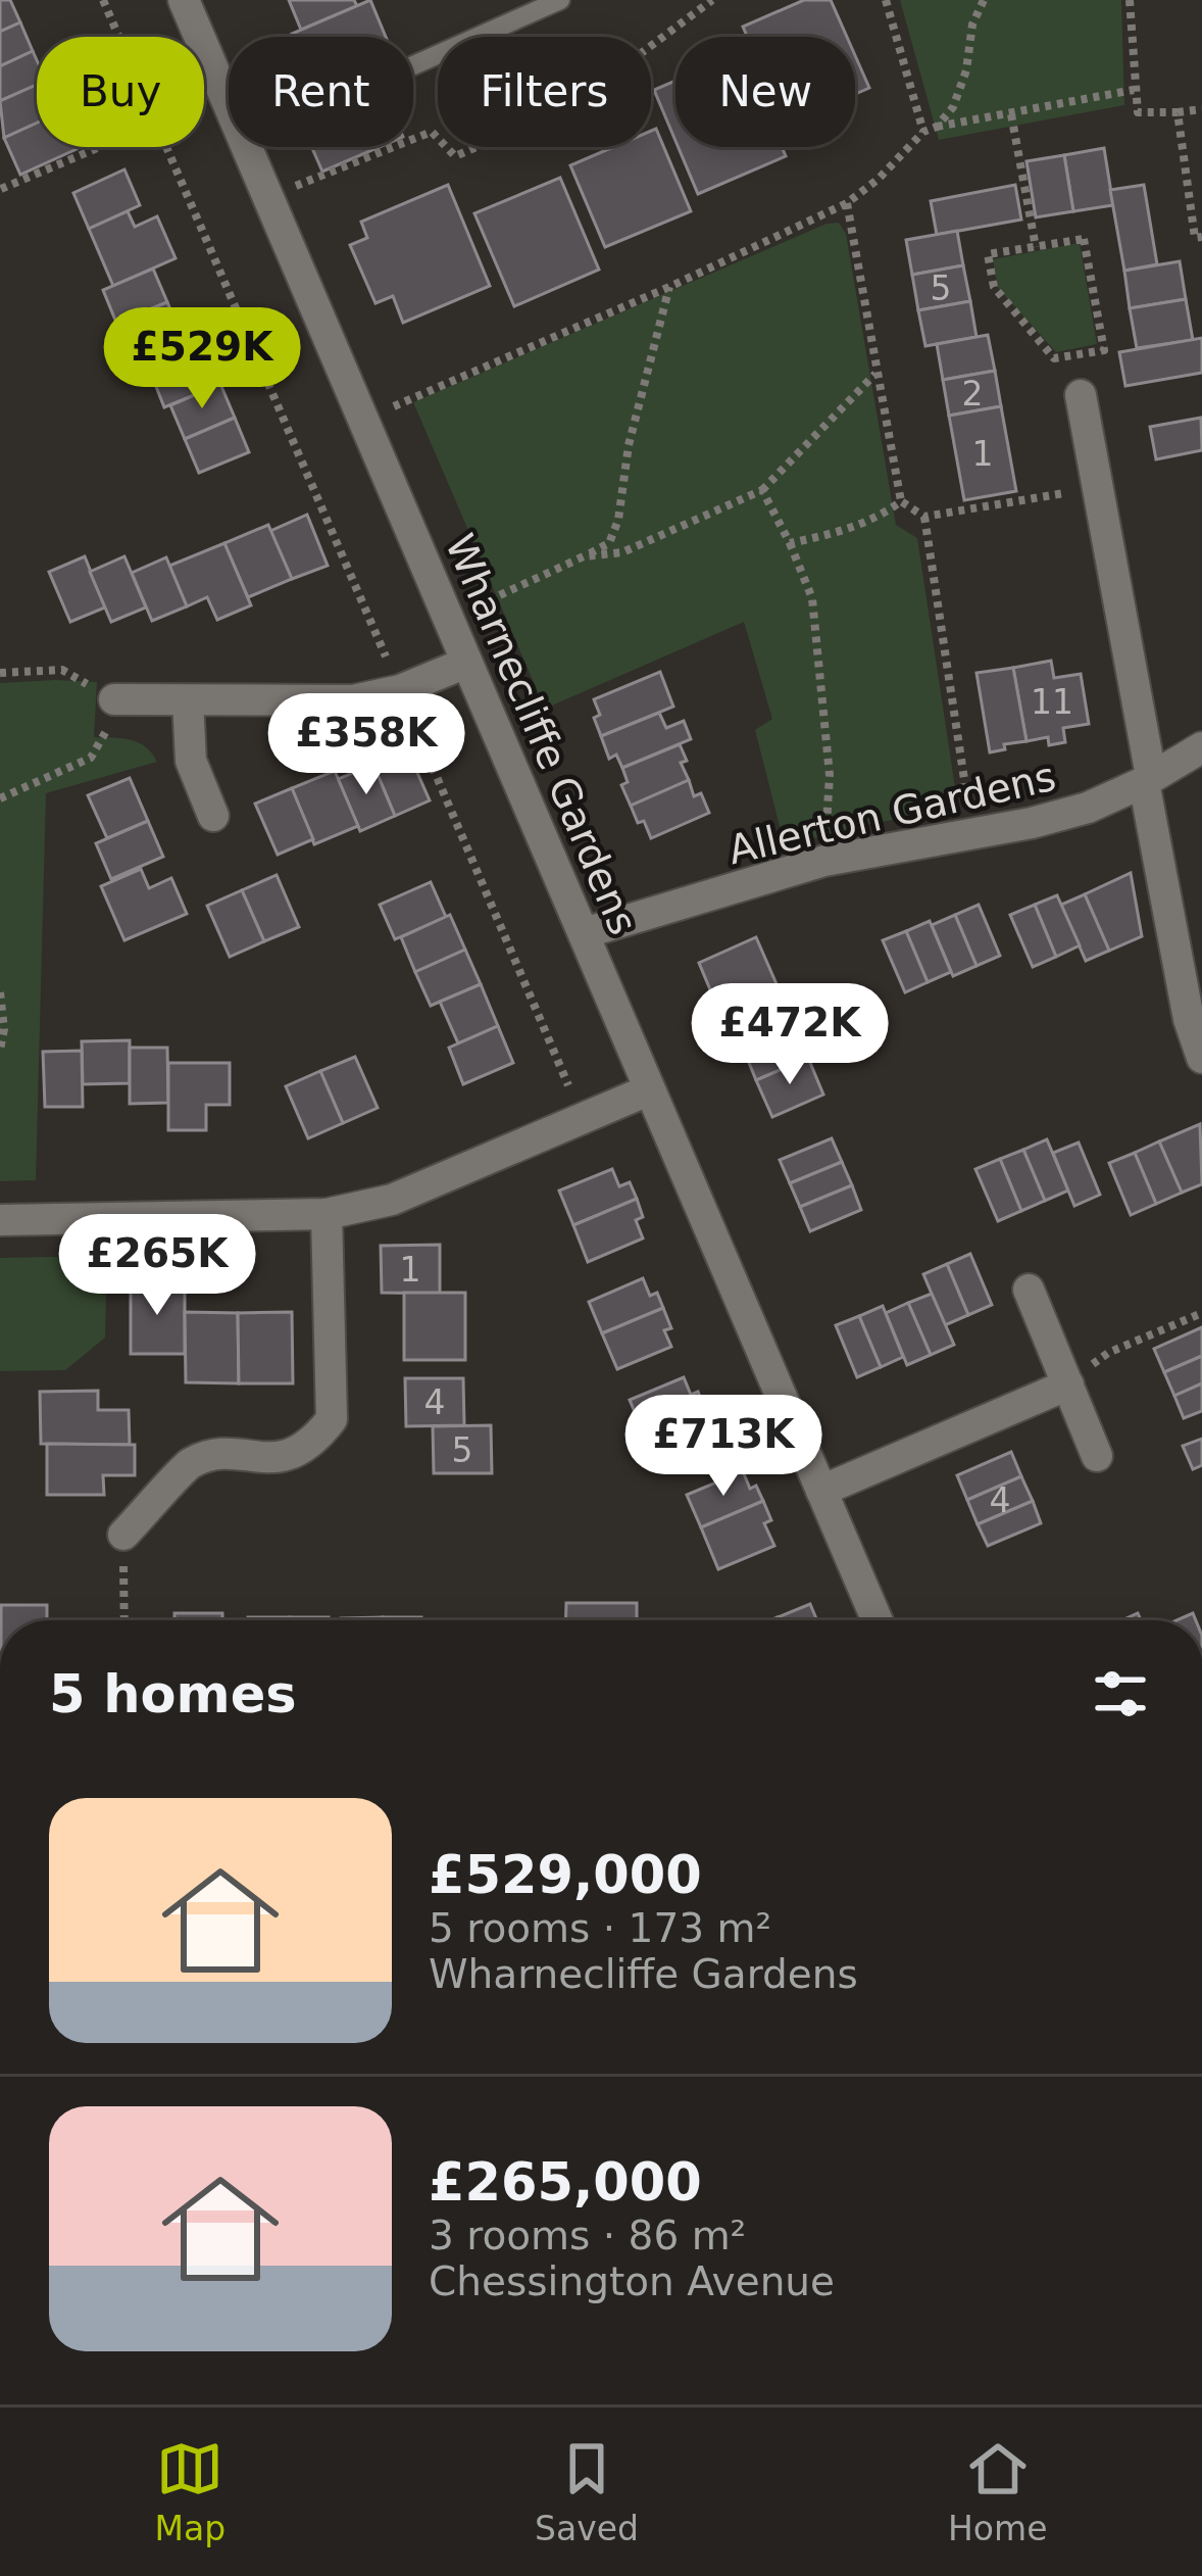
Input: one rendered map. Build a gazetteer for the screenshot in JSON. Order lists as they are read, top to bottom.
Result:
{
  "streets": {
    "street": ["Wharnecliffe Gardens", "Allerton Gardens"]
  },
  "crossings": [
    ["Wharnecliffe Gardens", "Allerton Gardens"]
  ],
  "house_numbers": [
    "5",
    "2",
    "1",
    "11",
    "1",
    "4",
    "5",
    "4"
  ],
  "page": {
    "chip": [
      "Buy",
      "Rent",
      "Filters",
      "New"
    ],
    "price": [
      "£529K",
      "£358K",
      "£472K",
      "£265K",
      "£713K"
    ],
    "heading": "5 homes",
    "list": [
      {
        "name": "£529,000",
        "note": "5 rooms · 173 m² · Wharnecliffe Gardens"
      },
      {
        "name": "£265,000",
        "note": "3 rooms · 86 m² · Chessington Avenue"
      }
    ],
    "tabs": ["Map", "Saved", "Home"]
  }
}
